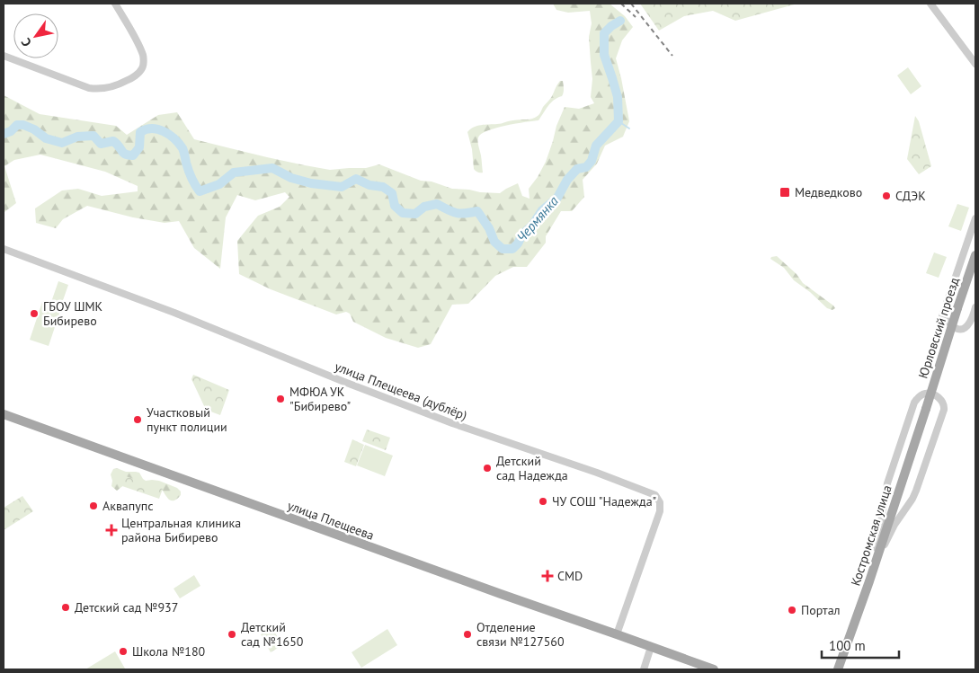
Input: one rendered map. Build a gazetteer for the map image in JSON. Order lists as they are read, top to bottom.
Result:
{
  "streets": {
    "main road": ["Юрловский проезд", "улица Плещеева", "Костромская улица"],
    "street": ["улица Плещеева (дублёр)"]
  },
  "crossings": [
    ["Юрловский проезд", "Костромская улица"],
    ["улица Плещеева (дублёр)", "улица Плещеева"]
  ],
  "water": ["Чермянка"],
  "places": {
    "transit": ["Медведково"],
    "other": [
      "СДЭК",
      "ГБОУ ШМК Бибирево",
      "МФЮА УК \"Бибирево\"",
      "Участковый пункт полиции",
      "Детский сад Надежда",
      "ЧУ СОШ \"Надежда\"",
      "Аквапупс",
      "Детский сад №937",
      "Портал",
      "Детский сад №1650",
      "Отделение связи №127560",
      "Школа №180"
    ],
    "health": ["Центральная клиника района Бибирево", "CMD"]
  },
  "scale_bar": "100 m",
  "north": "bottom left"
}
